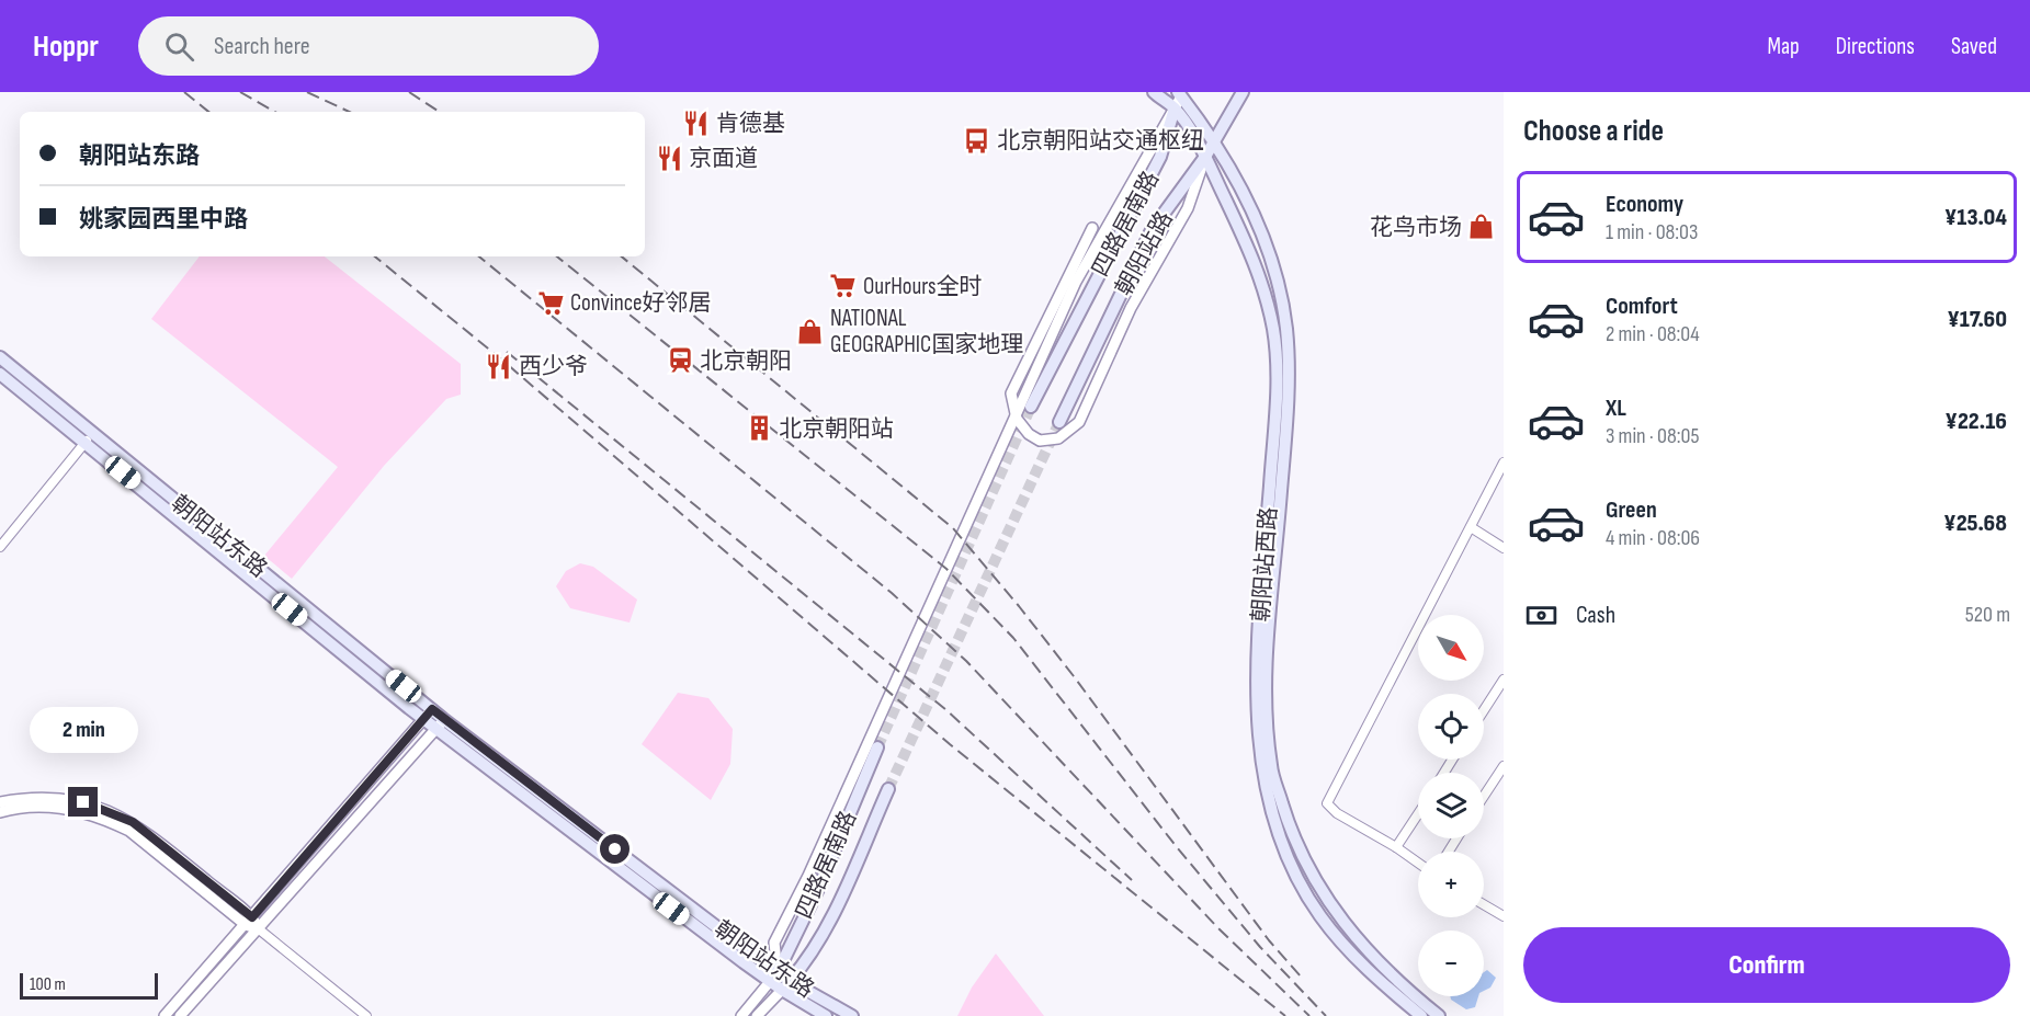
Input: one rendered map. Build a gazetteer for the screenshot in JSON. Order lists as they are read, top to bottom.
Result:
{
  "streets": {
    "main road": [
      "四路居南路",
      "朝阳站路",
      "朝阳站东路",
      "朝阳站西路"
    ]
  },
  "crossings": [
    ["四路居南路", "朝阳站东路"],
    ["四路居南路", "朝阳站西路"],
    ["朝阳站路", "朝阳站西路"]
  ],
  "places": {
    "restaurant": ["肯德基", "京面道", "西少爷"],
    "bus stop": ["北京朝阳站交通枢纽"],
    "shop": ["花鸟市场", "NATIONAL GEOGRAPHIC国家地理"],
    "supermarket": ["OurHours全时", "Convince好邻居"],
    "station": ["北京朝阳"],
    "building": ["北京朝阳站"]
  },
  "scale_bar": "100 m",
  "north": "bottom right",
  "page": {
    "header": "Hoppr",
    "search": "Search here",
    "nav": ["Map", "Directions", "Saved"],
    "heading": "Choose a ride",
    "banner": ["朝阳站东路", "姚家园西里中路"],
    "list": [
      {
        "name": "Economy",
        "note": "1 min · 08:03",
        "value": "¥13.04"
      },
      {
        "name": "Comfort",
        "note": "2 min · 08:04",
        "value": "¥17.60"
      },
      {
        "name": "XL",
        "note": "3 min · 08:05",
        "value": "¥22.16"
      },
      {
        "name": "Green",
        "note": "4 min · 08:06",
        "value": "¥25.68"
      }
    ],
    "pay": ["Cash", "520 m"],
    "map_buttons": ["+", "−"],
    "bubble": "2 min",
    "buttons": "Confirm",
    "scale": "100 m"
  }
}
